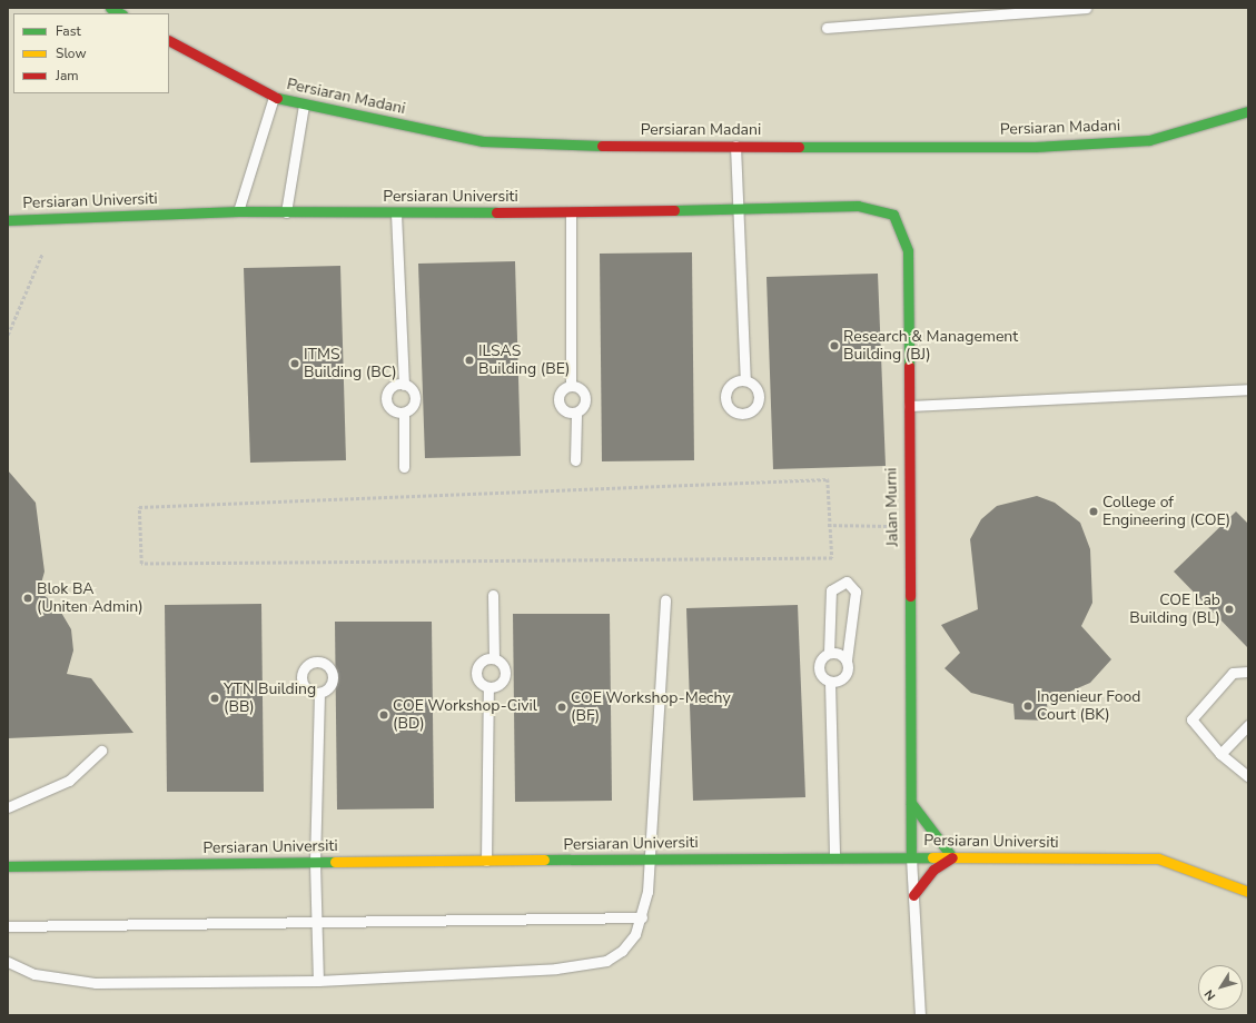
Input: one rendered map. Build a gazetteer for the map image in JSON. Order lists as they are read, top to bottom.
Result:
{
  "streets": {
    "street": ["Persiaran Madani", "Persiaran Universiti", "Jalan Murni"]
  },
  "crossings": [
    ["Persiaran Universiti", "Jalan Murni"]
  ],
  "places": [
    "Research & Management Building (BJ)",
    "ILSAS Building (BE)",
    "ITMS Building (BC)",
    "College of Engineering (COE)",
    "Blok BA (Uniten Admin)",
    "COE Lab Building (BL)",
    "YTN Building (BB)",
    "Ingenieur Food Court (BK)",
    "COE Workshop-Mechy (BF)",
    "COE Workshop-Civil (BD)"
  ],
  "legend": ["Fast", "Slow", "Jam"],
  "north": "bottom left"
}
